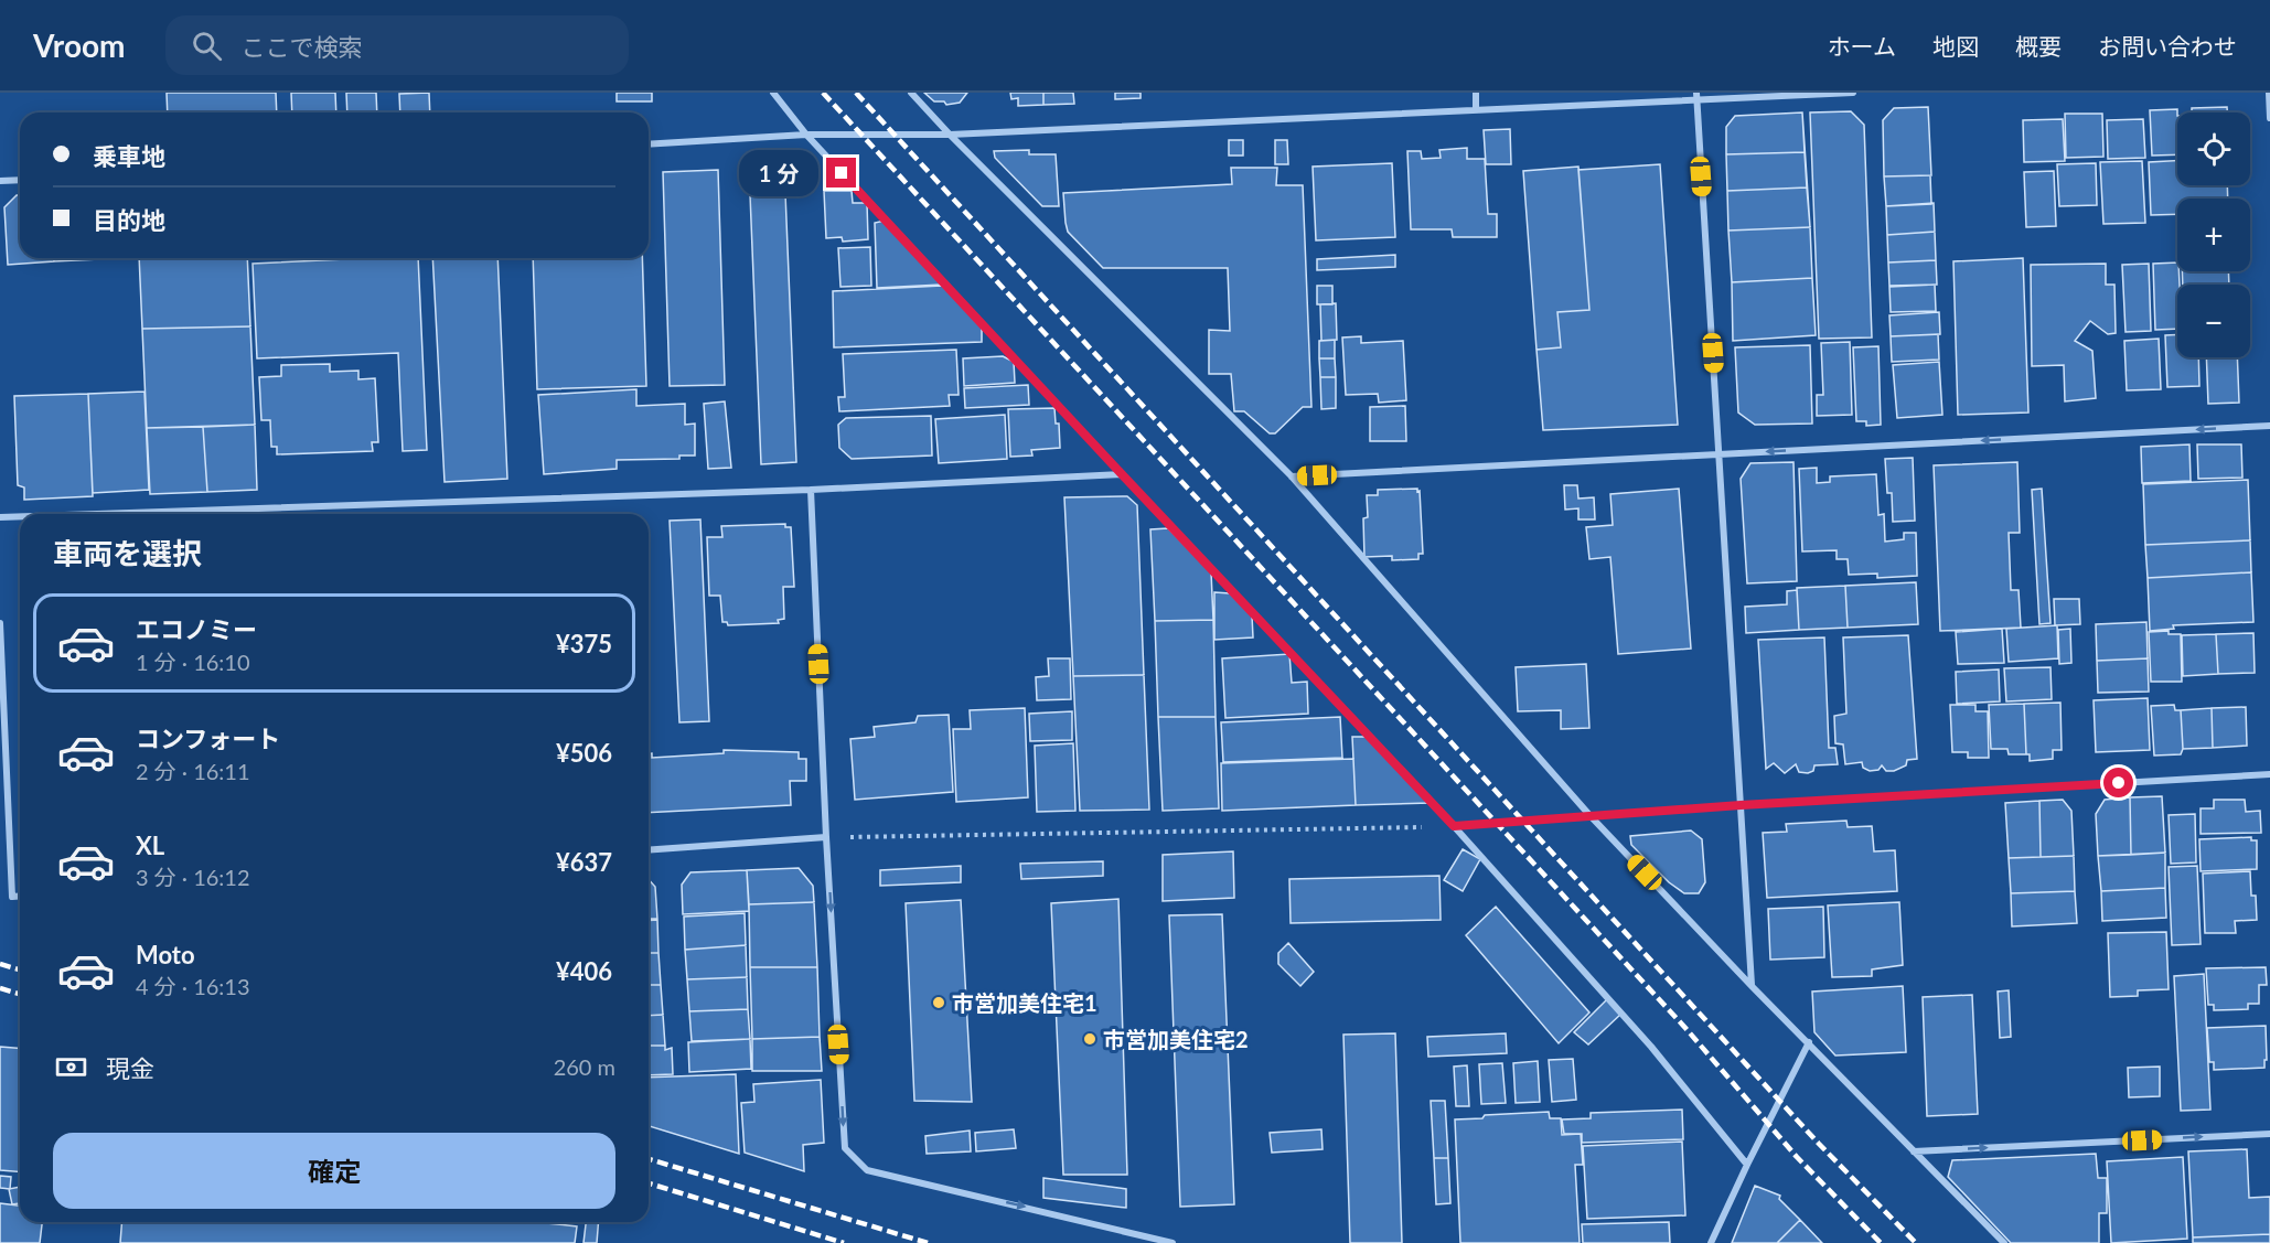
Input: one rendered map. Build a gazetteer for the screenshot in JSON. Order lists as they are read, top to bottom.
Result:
{
  "places": ["市営加美住宅1", "市営加美住宅2"],
  "page": {
    "header": "Vroom",
    "search": "ここで検索",
    "nav": [
      "ホーム",
      "地図",
      "概要",
      "お問い合わせ"
    ],
    "map_buttons": ["+", "−"],
    "banner": ["乗車地", "目的地"],
    "bubble": "1 分",
    "heading": "車両を選択",
    "list": [
      {
        "name": "エコノミー",
        "note": "1 分 · 16:10",
        "value": "¥375"
      },
      {
        "name": "コンフォート",
        "note": "2 分 · 16:11",
        "value": "¥506"
      },
      {
        "name": "XL",
        "note": "3 分 · 16:12",
        "value": "¥637"
      },
      {
        "name": "Moto",
        "note": "4 分 · 16:13",
        "value": "¥406"
      }
    ],
    "pay": ["現金", "260 m"],
    "buttons": "確定"
  }
}
